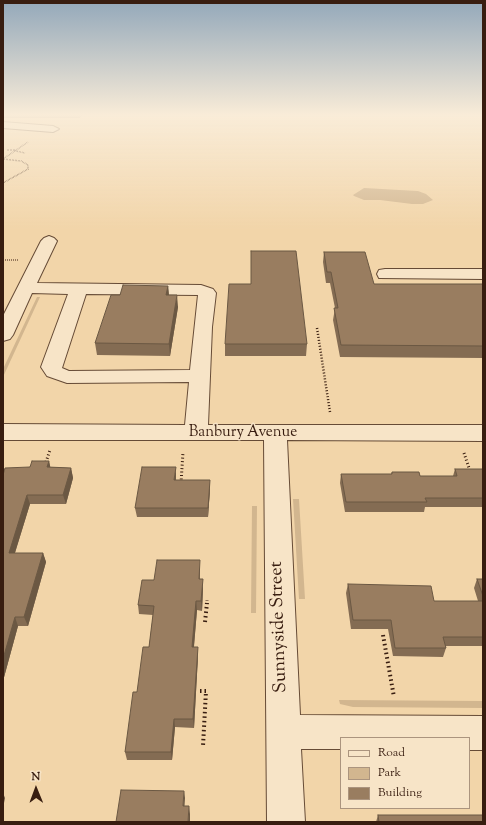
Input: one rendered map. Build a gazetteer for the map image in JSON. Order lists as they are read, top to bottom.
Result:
{
  "streets": {
    "street": ["Banbury Avenue", "Sunnyside Street"]
  },
  "crossings": [
    ["Banbury Avenue", "Sunnyside Street"]
  ],
  "legend": ["Road", "Park", "Building"],
  "north": "top"
}
